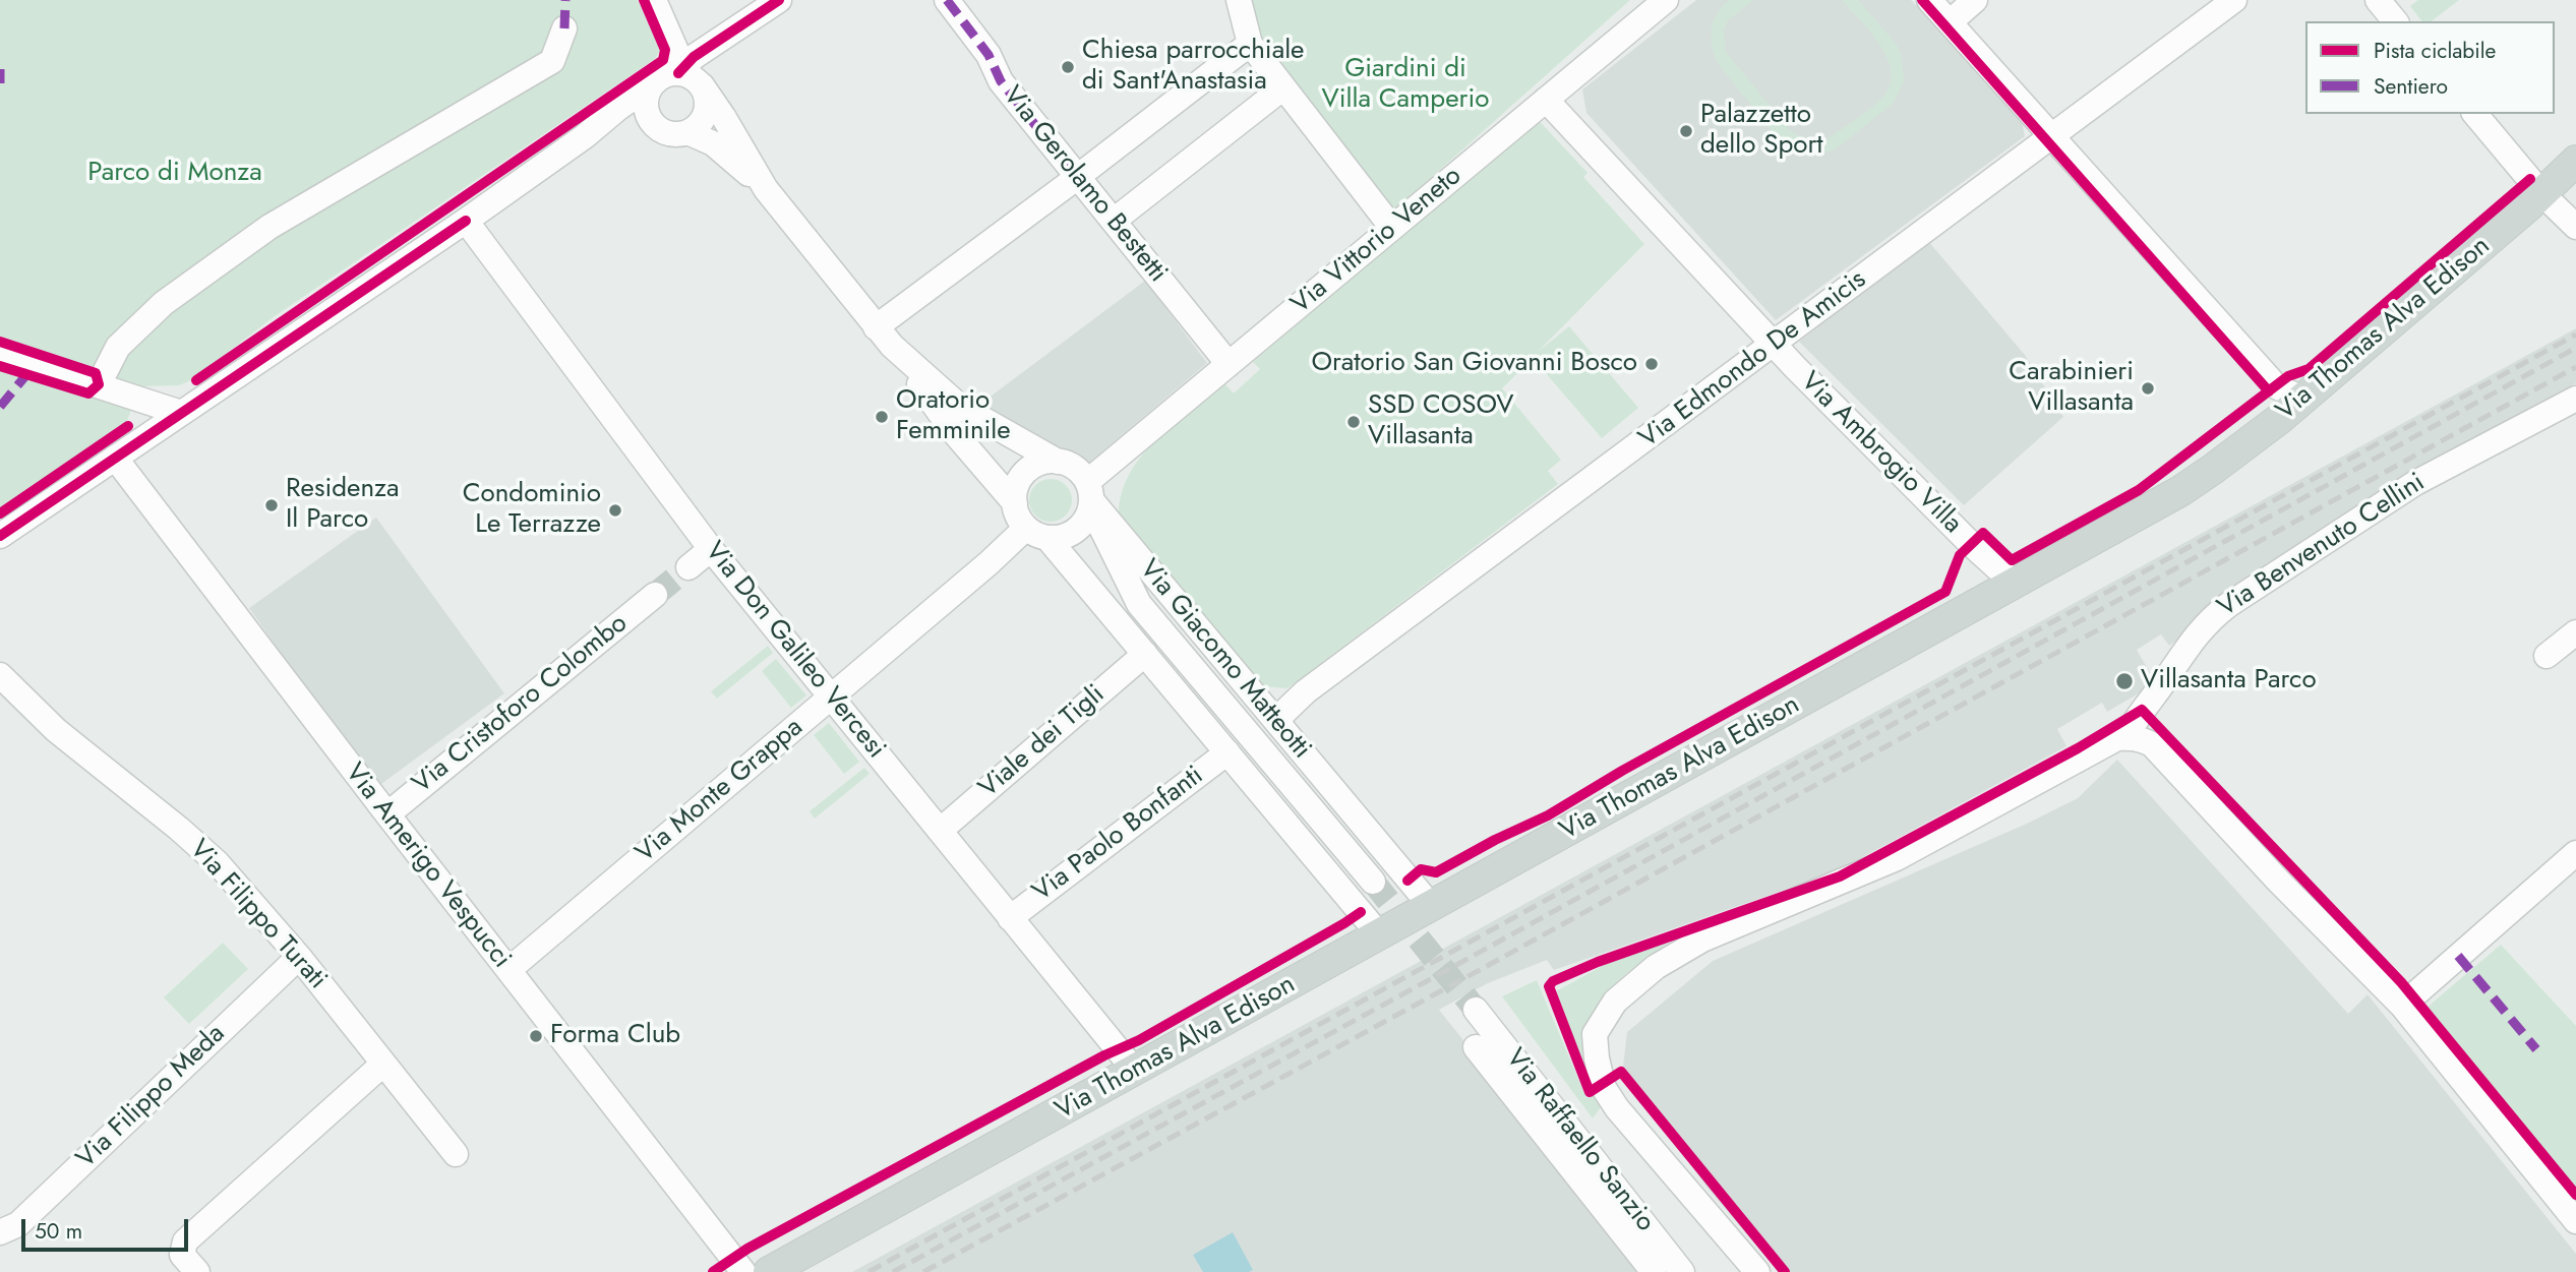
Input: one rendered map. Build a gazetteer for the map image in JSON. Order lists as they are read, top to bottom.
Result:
{
  "streets": {
    "main road": ["Via Thomas Alva Edison"],
    "street": [
      "Via Gerolamo Bestetti",
      "Via Vittorio Veneto",
      "Via Edmondo De Amicis",
      "Via Ambrogio Villa",
      "Via Benvenuto Cellini",
      "Via Don Galileo Vercesi",
      "Via Giacomo Matteotti",
      "Via Cristoforo Colombo",
      "Viale dei Tigli",
      "Via Monte Grappa",
      "Via Paolo Bonfanti",
      "Via Amerigo Vespucci",
      "Via Filippo Turati",
      "Via Filippo Meda",
      "Via Raffaello Sanzio"
    ]
  },
  "crossings": [
    ["Via Gerolamo Bestetti", "Via Vittorio Veneto"],
    ["Via Vittorio Veneto", "Via Ambrogio Villa"],
    ["Via Vittorio Veneto", "Via Giacomo Matteotti"],
    ["Via Vittorio Veneto", "Via Monte Grappa"],
    ["Via Thomas Alva Edison", "Via Ambrogio Villa"],
    ["Via Thomas Alva Edison", "Via Don Galileo Vercesi"],
    ["Via Thomas Alva Edison", "Via Giacomo Matteotti"],
    ["Via Edmondo De Amicis", "Via Ambrogio Villa"],
    ["Via Edmondo De Amicis", "Via Giacomo Matteotti"],
    ["Via Don Galileo Vercesi", "Viale dei Tigli"],
    ["Via Don Galileo Vercesi", "Via Monte Grappa"],
    ["Via Don Galileo Vercesi", "Via Paolo Bonfanti"],
    ["Via Giacomo Matteotti", "Via Monte Grappa"],
    ["Via Cristoforo Colombo", "Via Amerigo Vespucci"],
    ["Via Monte Grappa", "Via Amerigo Vespucci"],
    ["Via Filippo Turati", "Via Filippo Meda"]
  ],
  "parks": ["Giardini di Villa Camperio", "Parco di Monza"],
  "places": [
    "Chiesa parrocchiale di Sant'Anastasia",
    "Palazzetto dello Sport",
    "Oratorio San Giovanni Bosco",
    "Carabinieri Villasanta",
    "Oratorio Femminile",
    "SSD COSOV Villasanta",
    "Residenza Il Parco",
    "Condominio Le Terrazze",
    "Villasanta Parco",
    "Forma Club"
  ],
  "legend": ["Pista ciclabile", "Sentiero"],
  "scale_bar": "50 m"
}
